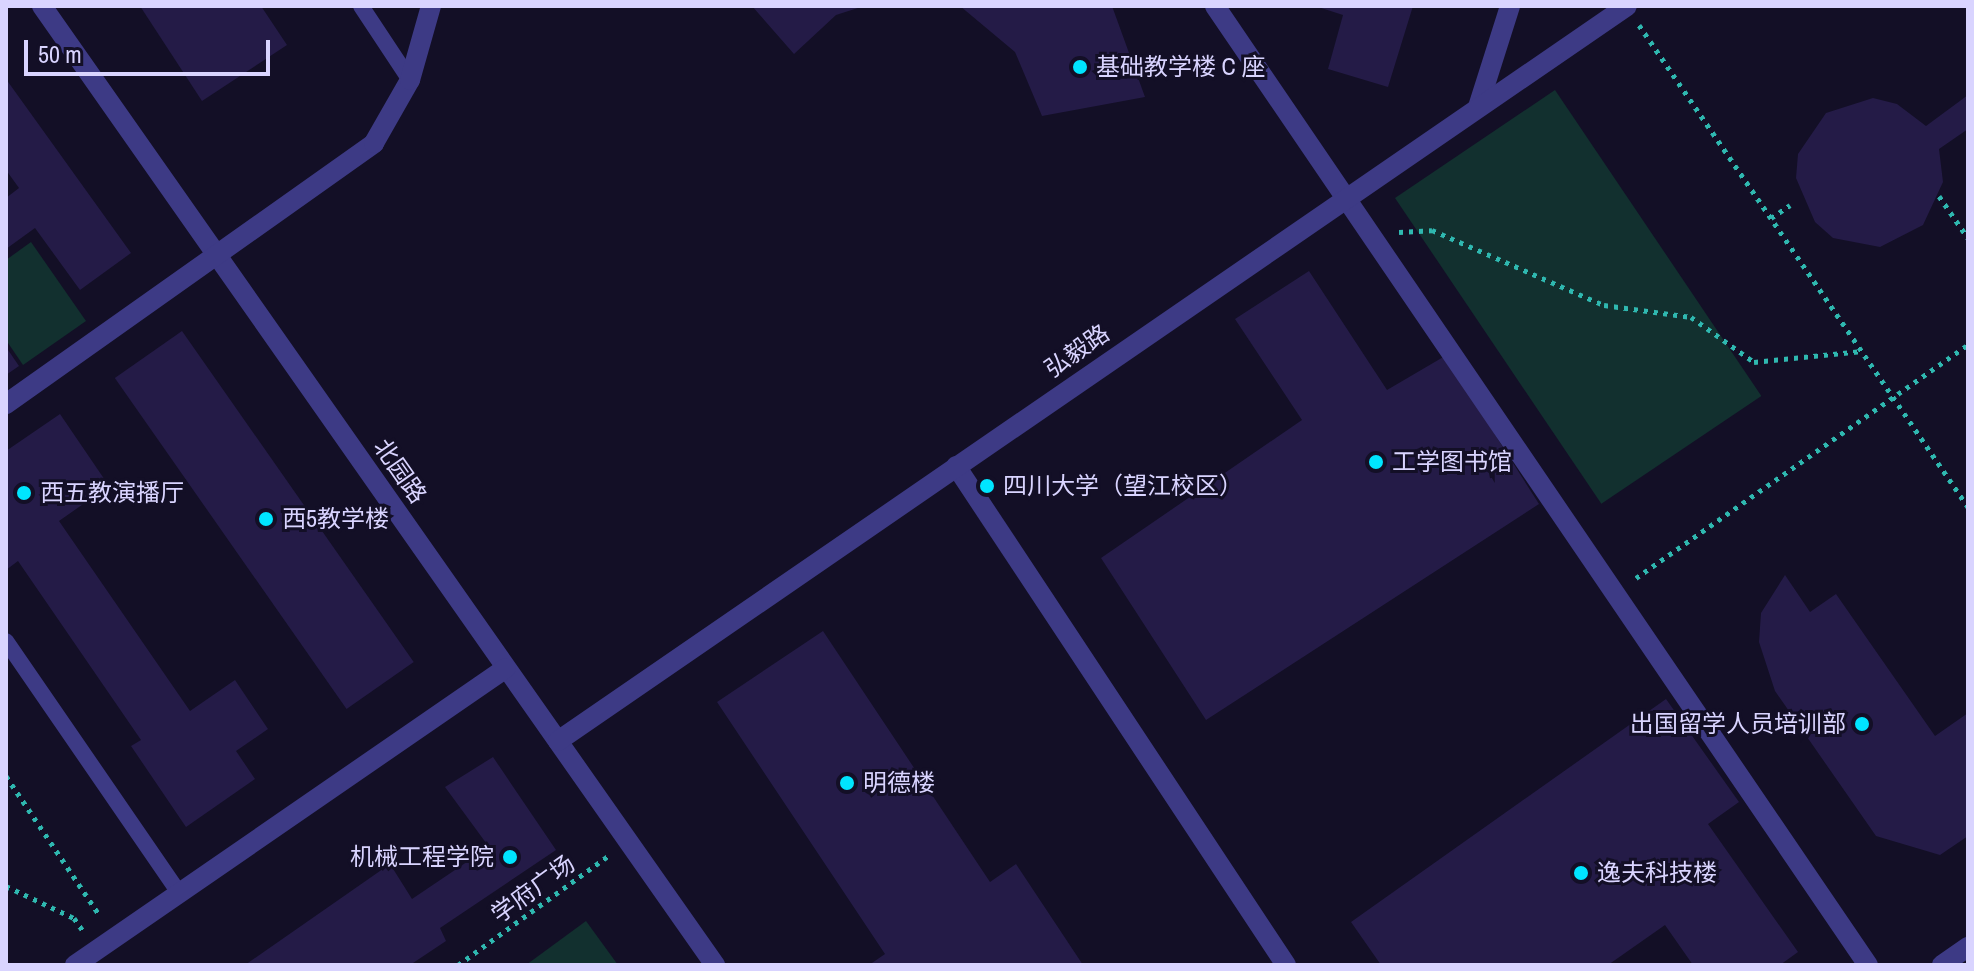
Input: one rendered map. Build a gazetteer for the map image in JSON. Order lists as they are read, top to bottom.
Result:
{
  "streets": {
    "street": ["弘毅路", "北园路"],
    "path": ["学府广场"]
  },
  "crossings": [
    ["弘毅路", "北园路"],
    ["北园路", "学府广场"]
  ],
  "places": [
    "基础教学楼 C 座",
    "工学图书馆",
    "四川大学（望江校区）",
    "西五教演播厅",
    "西5教学楼",
    "出国留学人员培训部",
    "明德楼",
    "机械工程学院",
    "逸夫科技楼"
  ],
  "scale_bar": "50 m"
}
